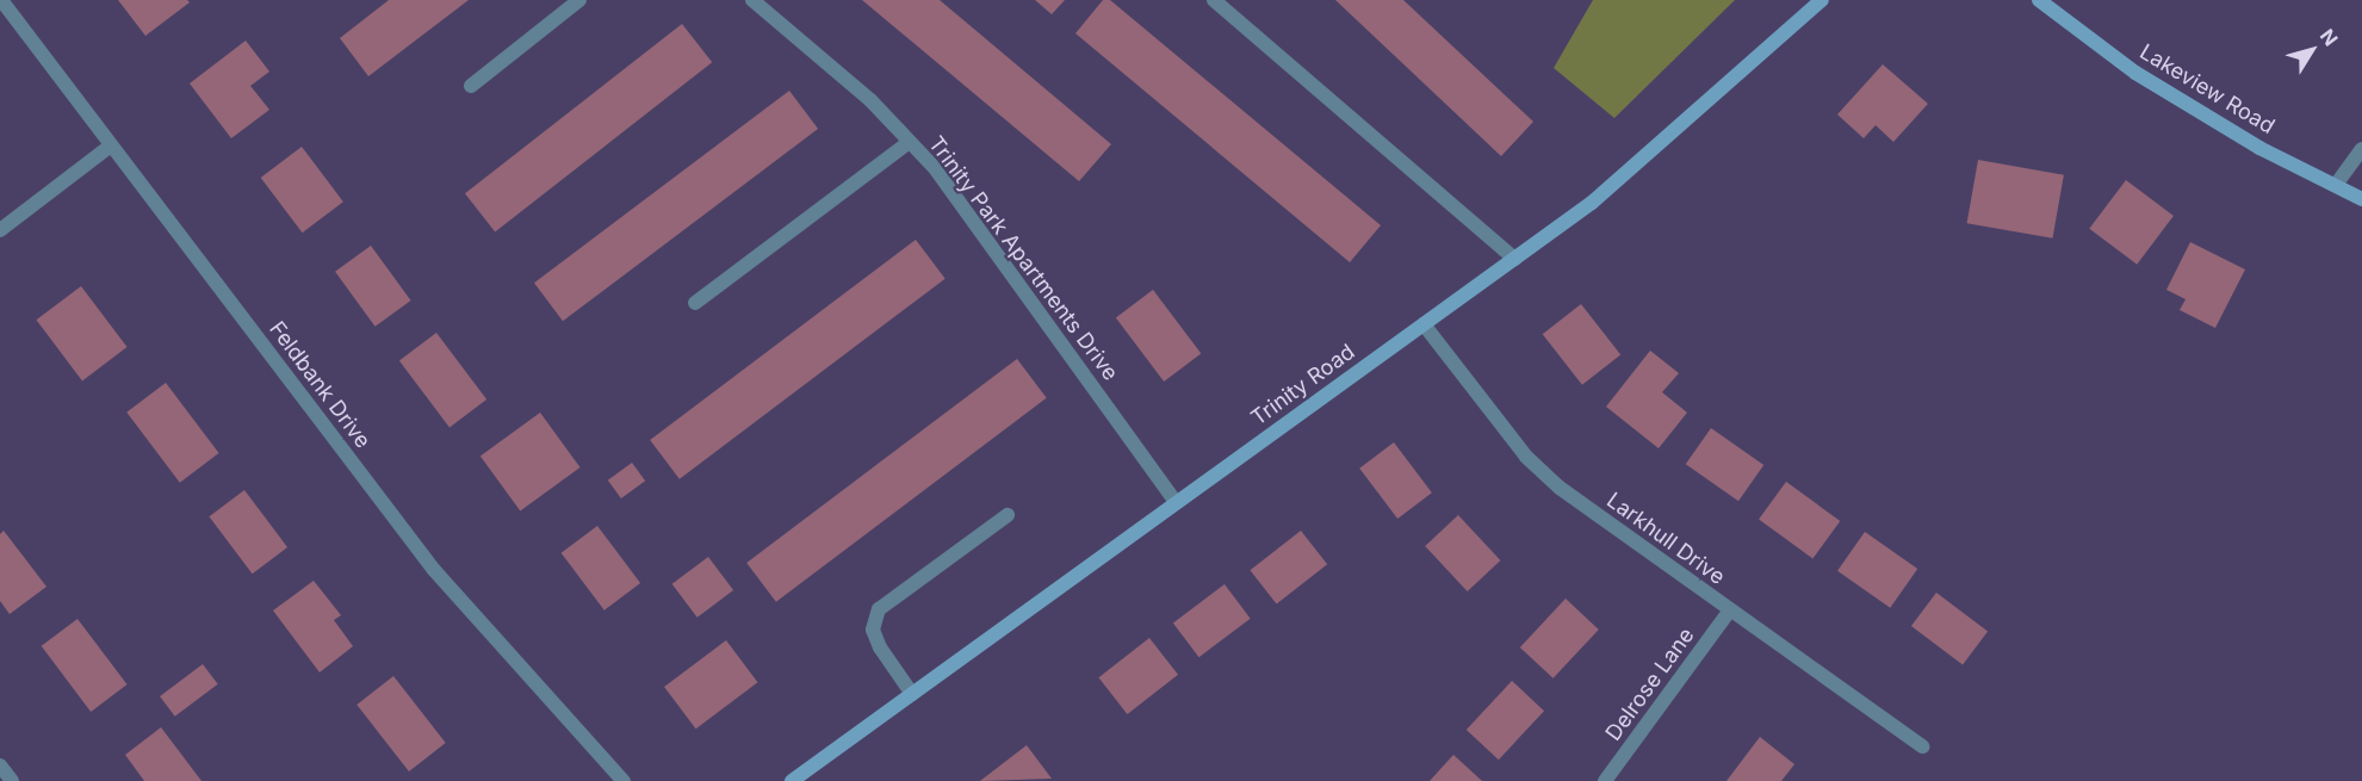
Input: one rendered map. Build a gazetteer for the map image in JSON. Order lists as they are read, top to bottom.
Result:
{
  "streets": {
    "street": [
      "Lakeview Road",
      "Trinity Park Apartments Drive",
      "Feldbank Drive",
      "Trinity Road",
      "Larkhull Drive",
      "Delrose Lane"
    ]
  },
  "crossings": [
    ["Trinity Park Apartments Drive", "Trinity Road"],
    ["Trinity Road", "Larkhull Drive"],
    ["Larkhull Drive", "Delrose Lane"]
  ],
  "north": "top right"
}
